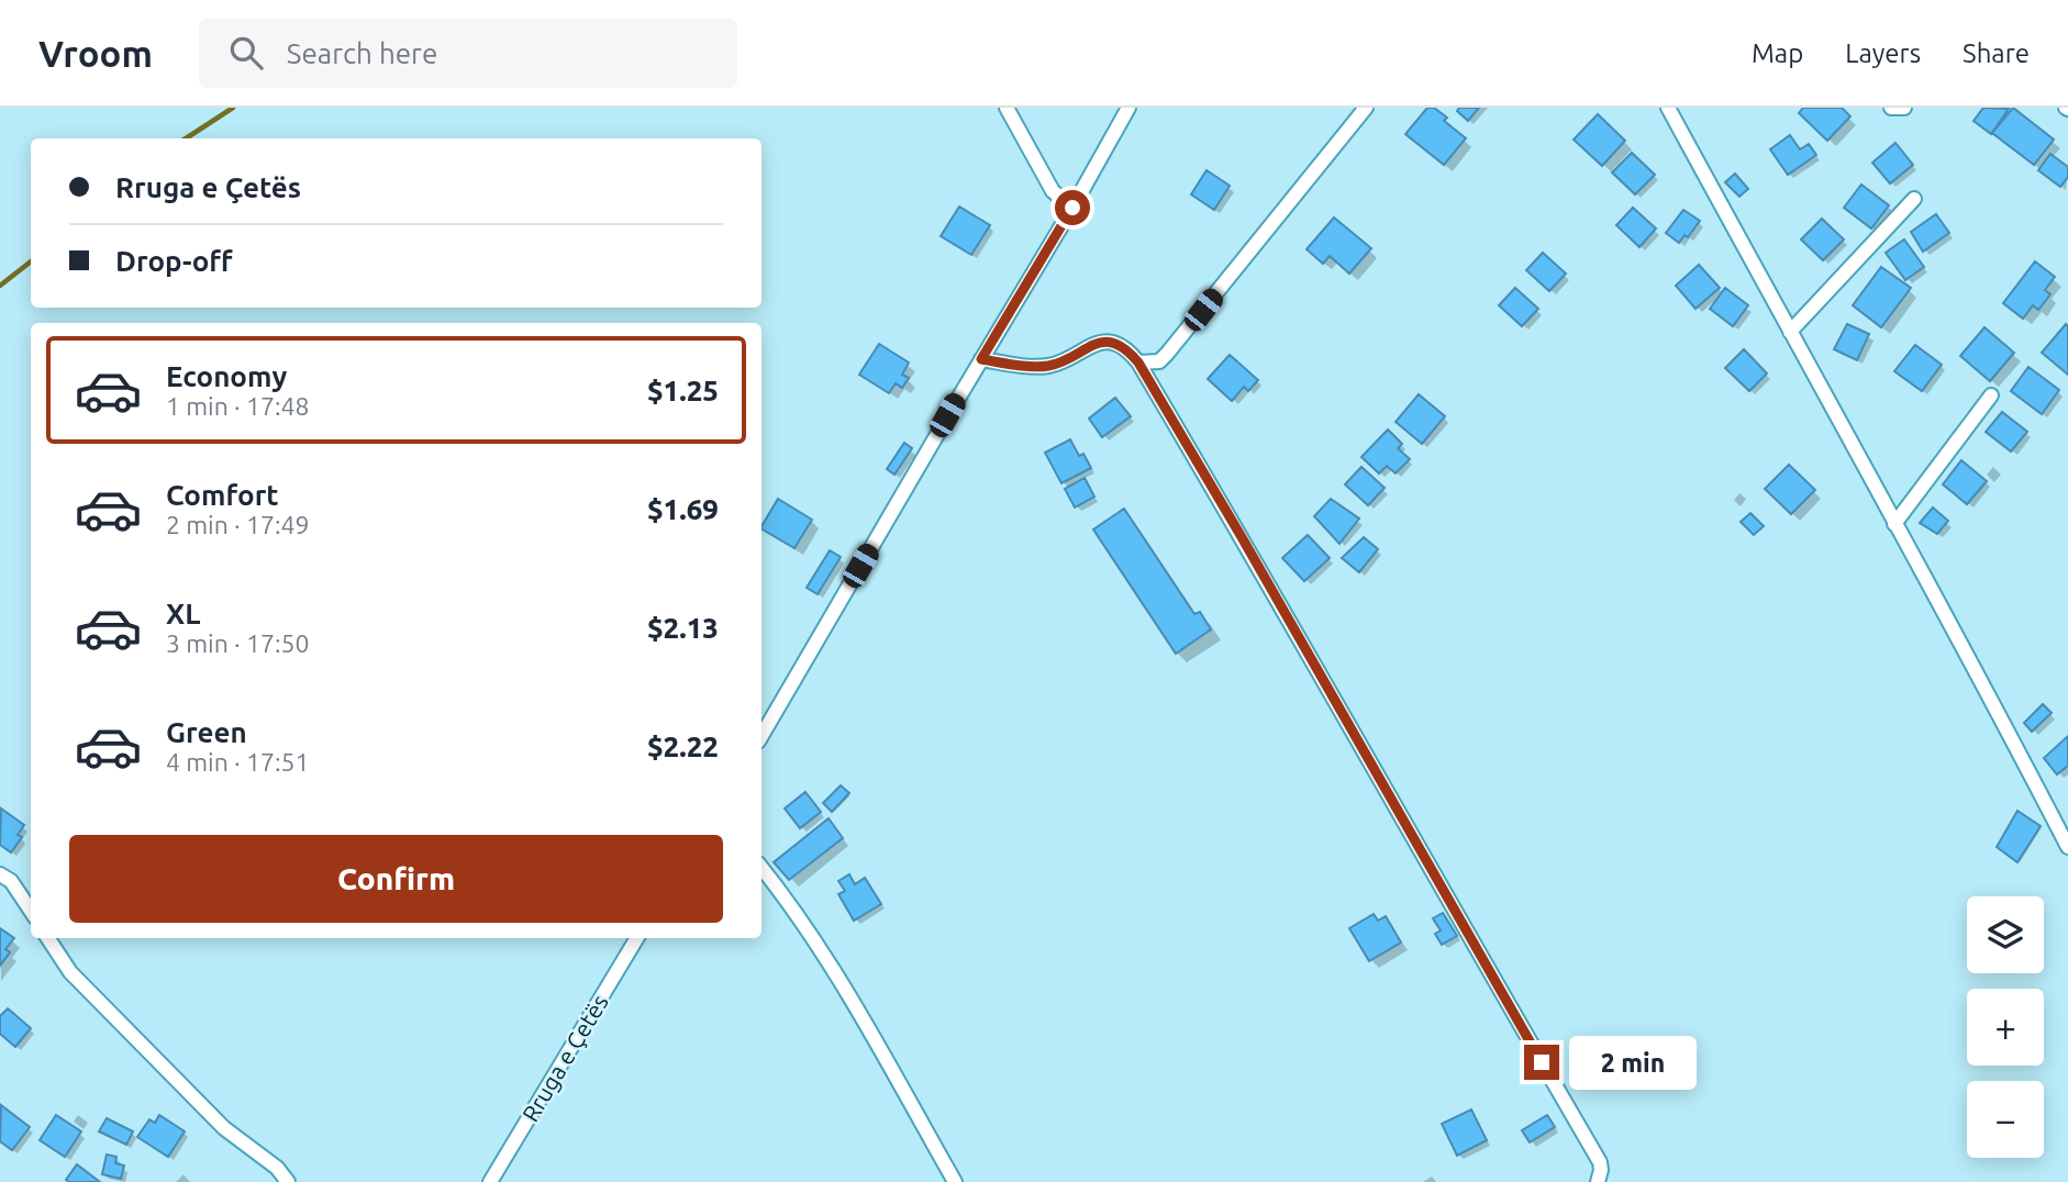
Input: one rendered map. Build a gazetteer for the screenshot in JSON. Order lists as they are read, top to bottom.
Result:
{
  "streets": {
    "street": ["Rruga e Çetës"]
  },
  "page": {
    "header": "Vroom",
    "search": "Search here",
    "nav": ["Map", "Layers", "Share"],
    "banner": ["Rruga e Çetës", "Drop-off"],
    "list": [
      {
        "name": "Economy",
        "note": "1 min · 17:48",
        "value": "$1.25"
      },
      {
        "name": "Comfort",
        "note": "2 min · 17:49",
        "value": "$1.69"
      },
      {
        "name": "XL",
        "note": "3 min · 17:50",
        "value": "$2.13"
      },
      {
        "name": "Green",
        "note": "4 min · 17:51",
        "value": "$2.22"
      }
    ],
    "buttons": "Confirm",
    "map_buttons": ["+", "−"],
    "bubble": "2 min"
  }
}
